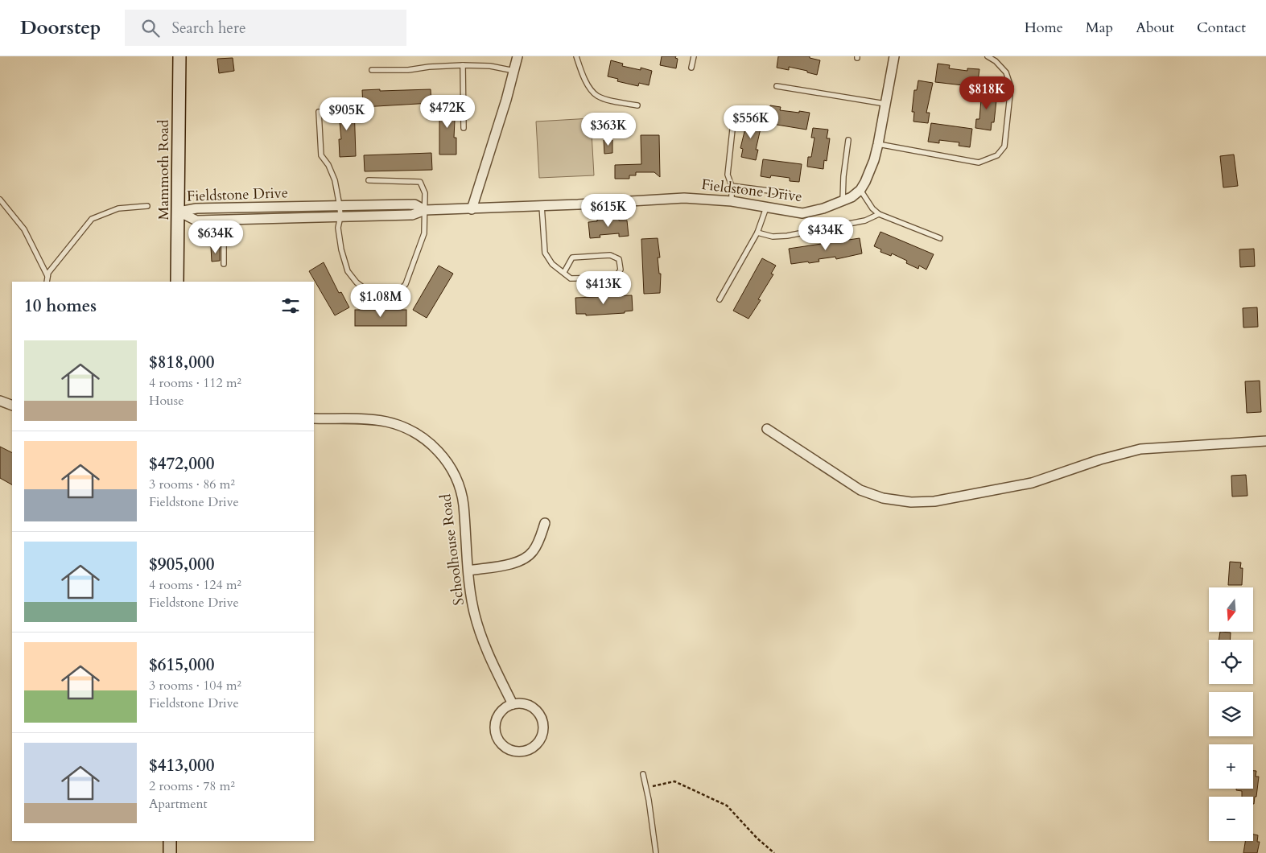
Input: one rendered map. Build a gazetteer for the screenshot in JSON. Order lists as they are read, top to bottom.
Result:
{
  "streets": {
    "main road": ["Mammoth Road"],
    "street": ["Fieldstone Drive", "Schoolhouse Road"]
  },
  "crossings": [
    ["Mammoth Road", "Fieldstone Drive"]
  ],
  "north": "bottom",
  "page": {
    "header": "Doorstep",
    "search": "Search here",
    "nav": [
      "Home",
      "Map",
      "About",
      "Contact"
    ],
    "price": [
      "$818K",
      "$472K",
      "$905K",
      "$556K",
      "$363K",
      "$615K",
      "$434K",
      "$634K",
      "$413K",
      "$1.08M"
    ],
    "heading": "10 homes",
    "list": [
      {
        "name": "$818,000",
        "note": "4 rooms · 112 m² · House"
      },
      {
        "name": "$472,000",
        "note": "3 rooms · 86 m² · Fieldstone Drive"
      },
      {
        "name": "$905,000",
        "note": "4 rooms · 124 m² · Fieldstone Drive"
      },
      {
        "name": "$615,000",
        "note": "3 rooms · 104 m² · Fieldstone Drive"
      },
      {
        "name": "$413,000",
        "note": "2 rooms · 78 m² · Apartment"
      }
    ],
    "map_buttons": ["+", "−"]
  }
}
